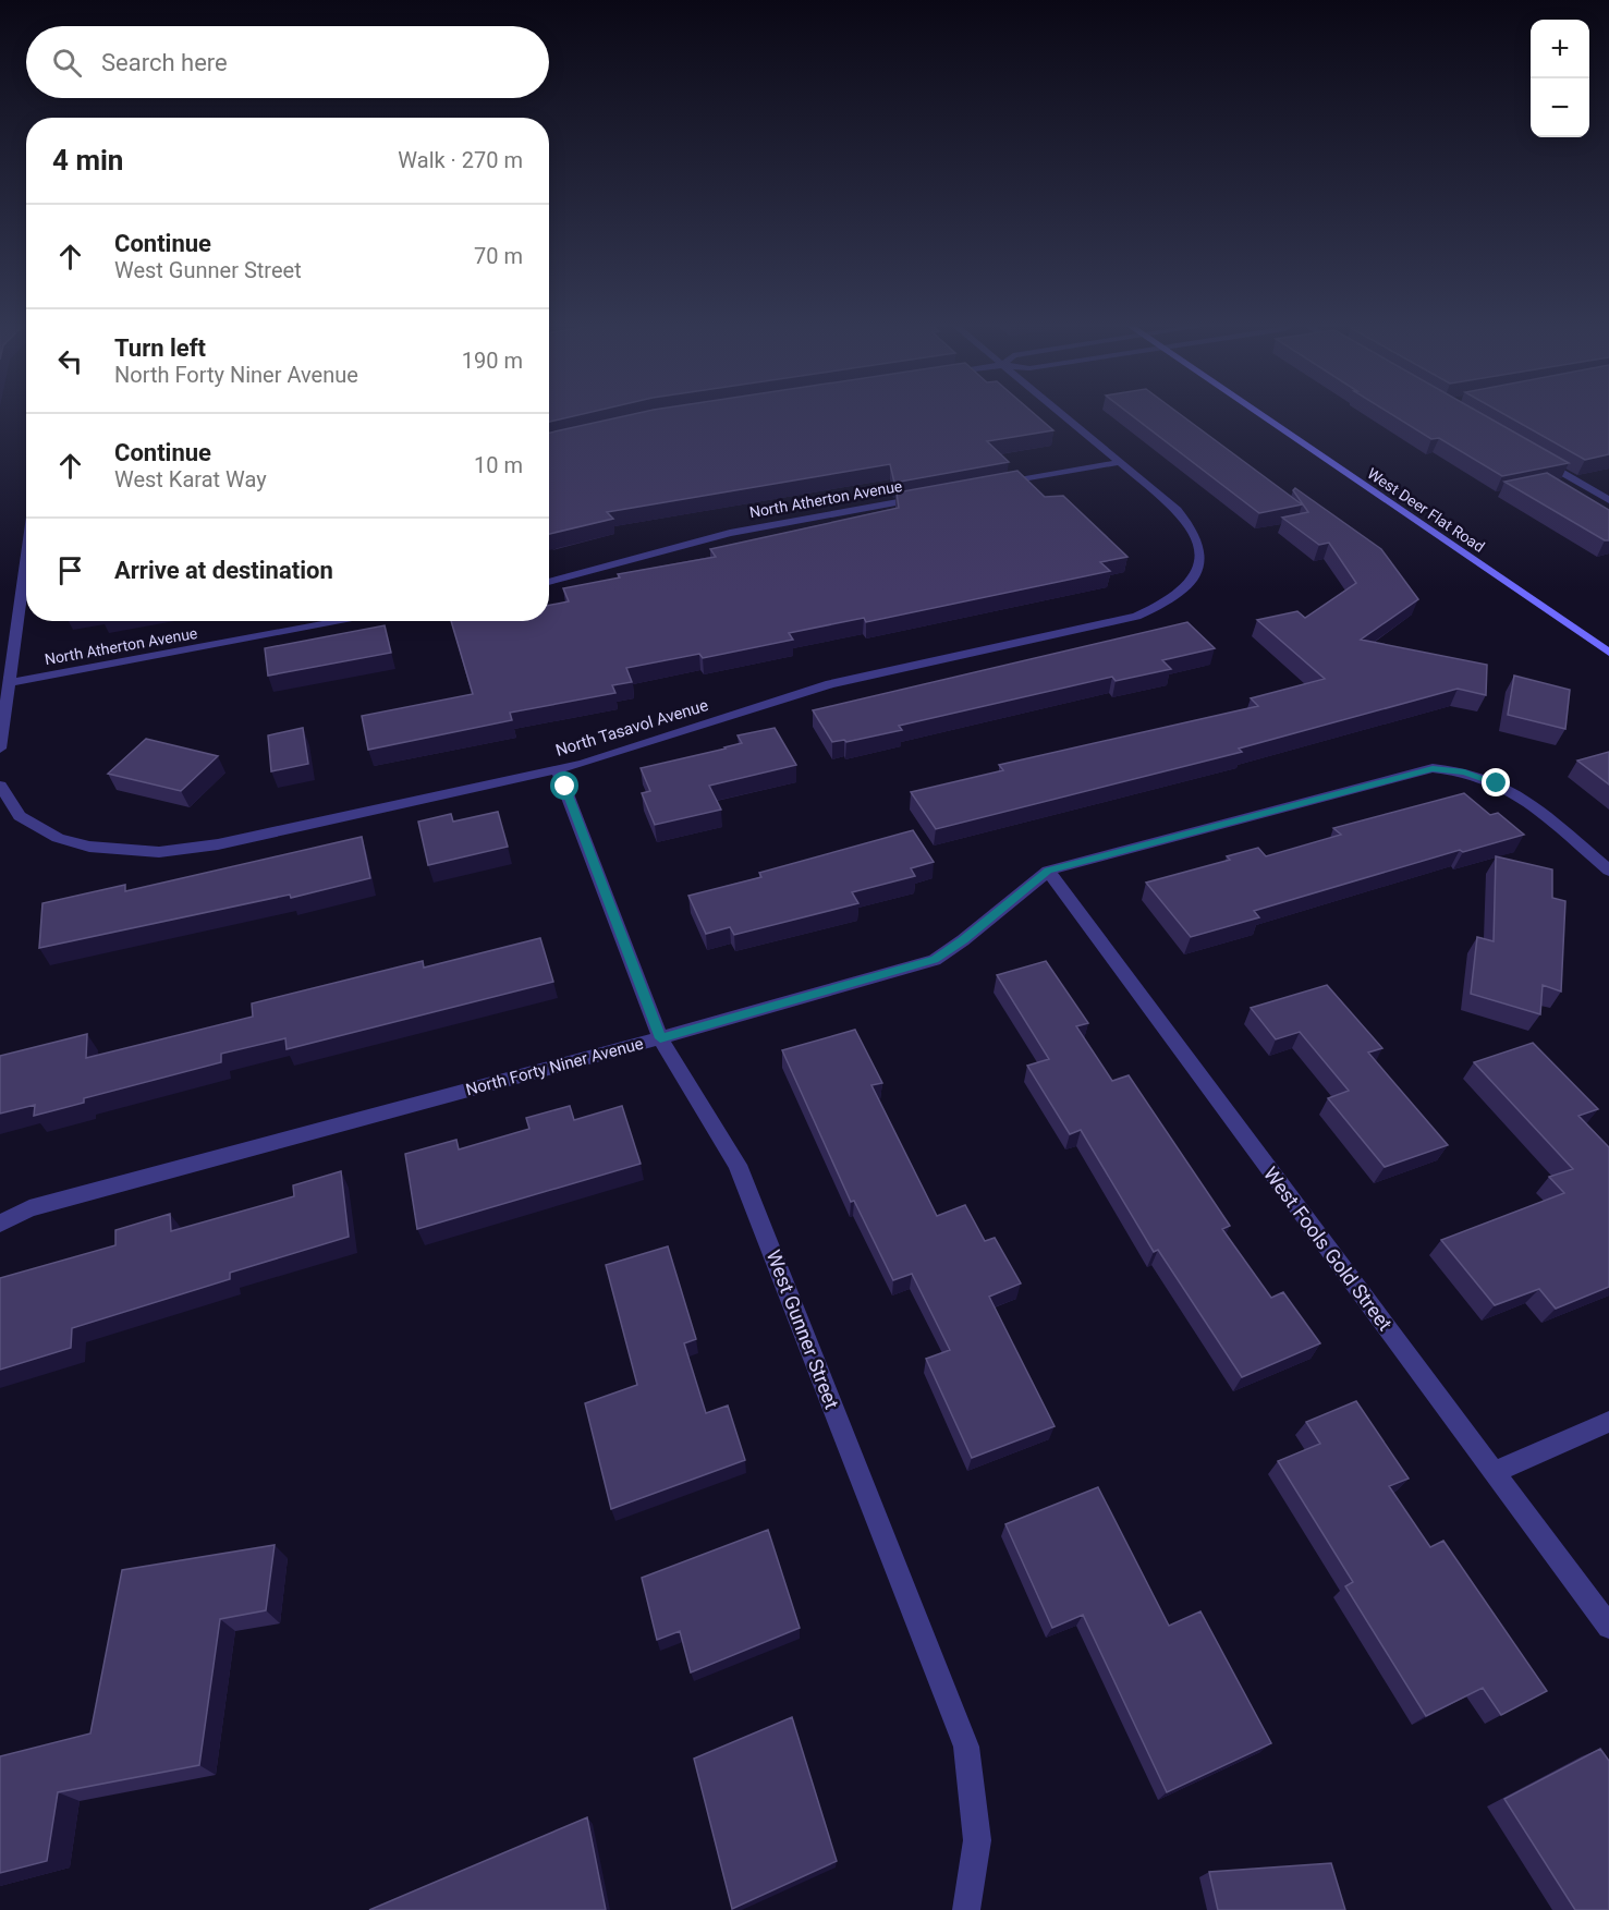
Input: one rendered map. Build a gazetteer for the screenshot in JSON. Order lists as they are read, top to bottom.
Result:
{
  "streets": {
    "main road": ["West Deer Flat Road"],
    "street": [
      "North Atherton Avenue",
      "North Tasavol Avenue",
      "North Forty Niner Avenue",
      "West Fools Gold Street",
      "West Gunner Street"
    ]
  },
  "crossings": [
    ["North Tasavol Avenue", "West Gunner Street"],
    ["North Forty Niner Avenue", "West Fools Gold Street"],
    ["North Forty Niner Avenue", "West Gunner Street"]
  ],
  "page": {
    "map_buttons": ["+", "−"],
    "search": "Search here",
    "heading": ["4 min", "Walk · 270 m"],
    "list": [
      ["Continue", "West Gunner Street", "70 m"],
      ["Turn left", "North Forty Niner Avenue", "190 m"],
      ["Continue", "West Karat Way", "10 m"],
      "Arrive at destination"
    ]
  }
}
